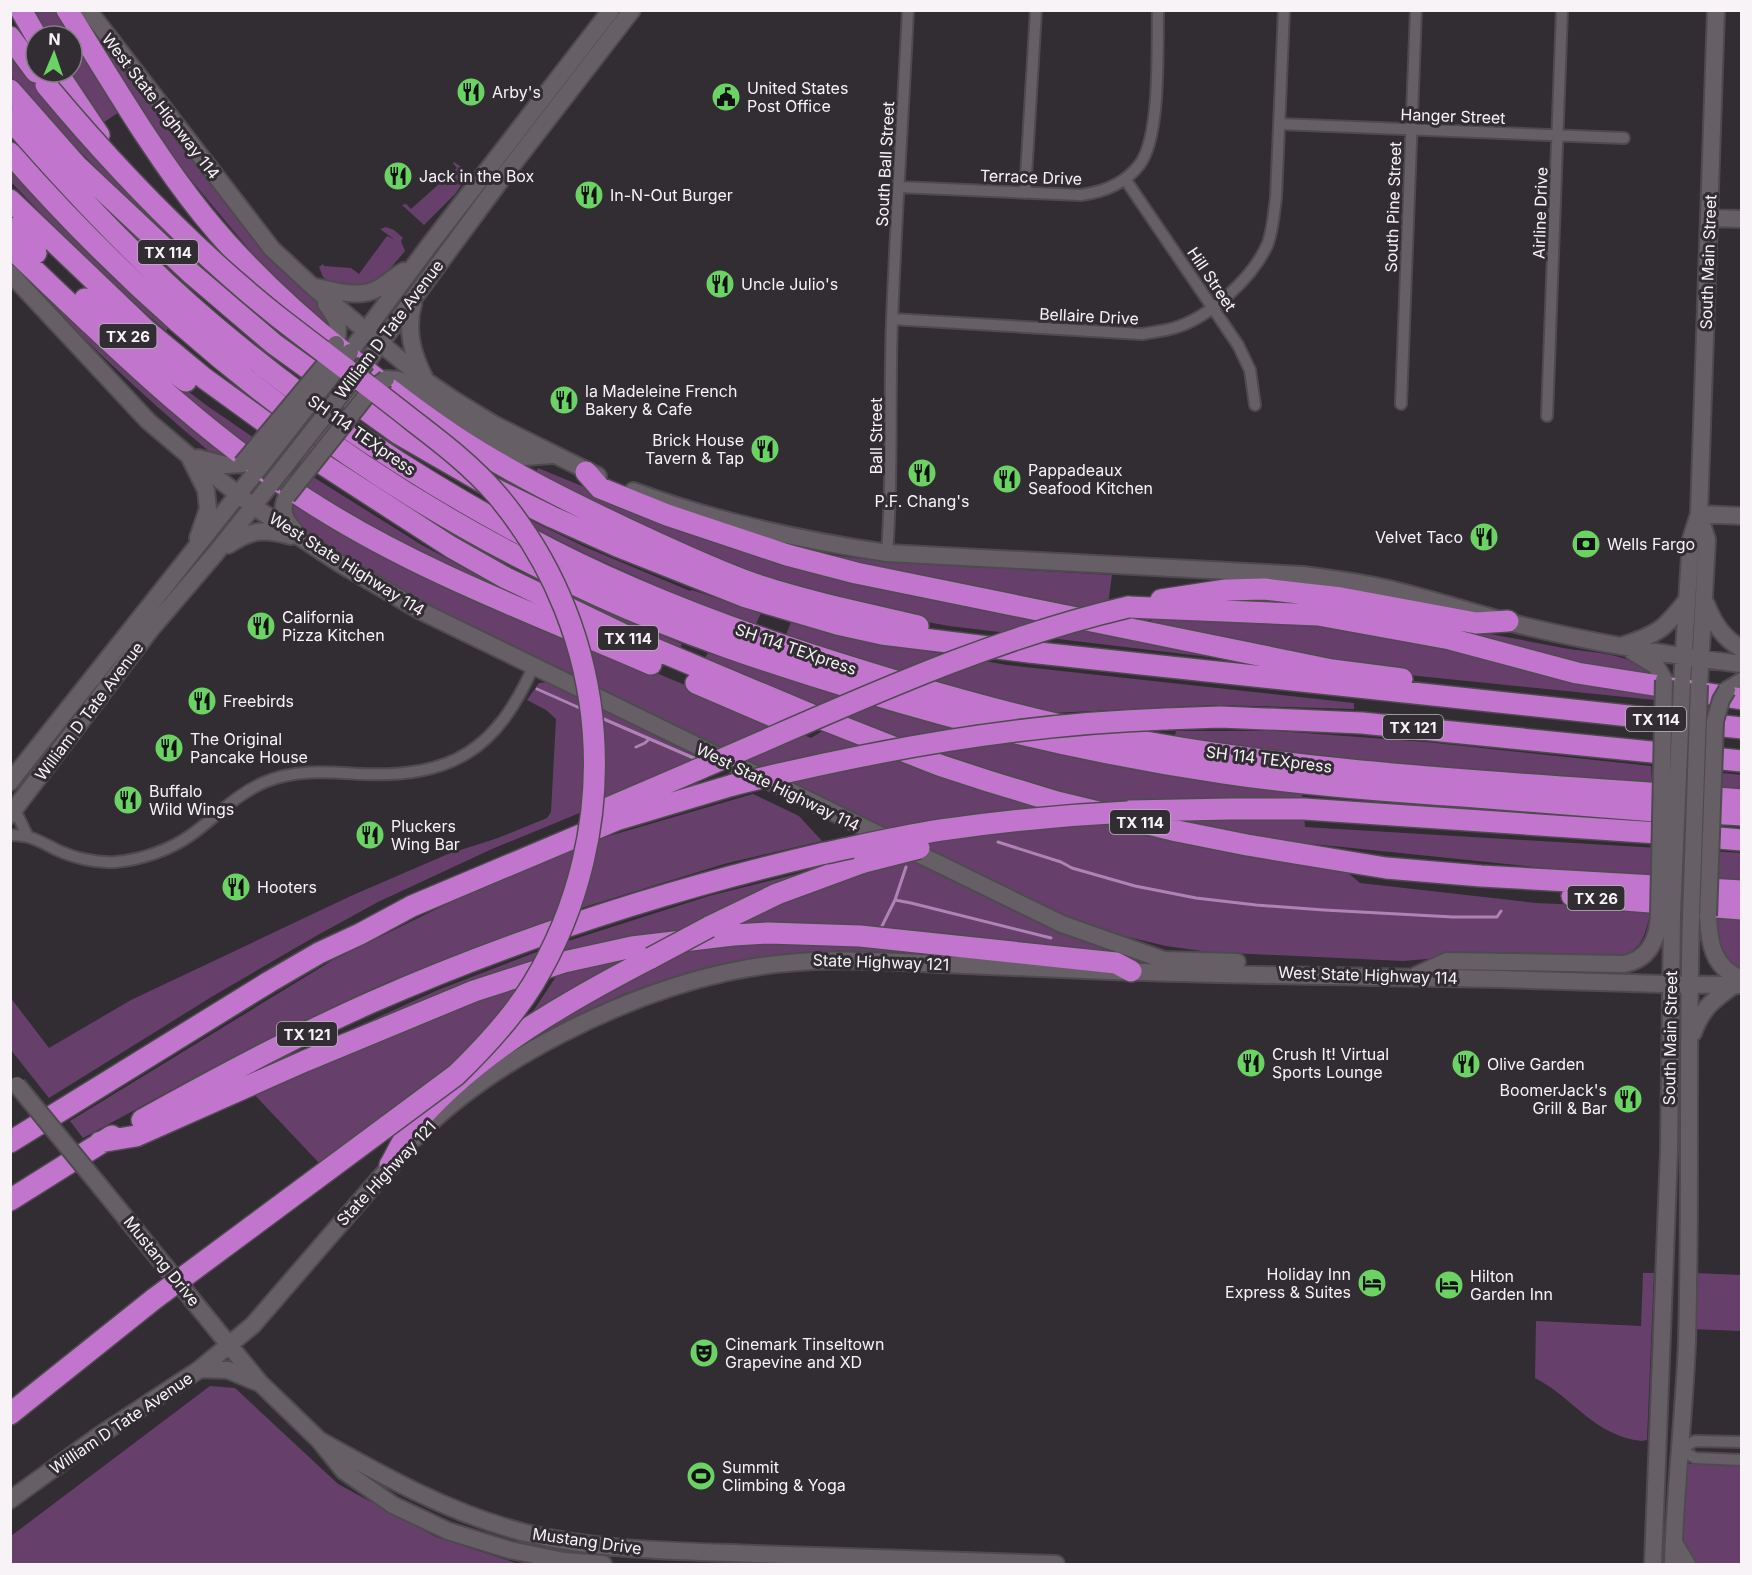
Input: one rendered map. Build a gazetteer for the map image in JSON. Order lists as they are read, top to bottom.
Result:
{
  "streets": {
    "highway": [
      "TX 114",
      "TX 26",
      "SH 114 TEXpress",
      "TX 121"
    ],
    "main road": [
      "West State Highway 114",
      "South Main Street",
      "William D Tate Avenue",
      "State Highway 121",
      "Mustang Drive"
    ],
    "street": [
      "Hanger Street",
      "South Ball Street",
      "Terrace Drive",
      "South Pine Street",
      "Airline Drive",
      "Hill Street",
      "Bellaire Drive",
      "Ball Street"
    ]
  },
  "crossings": [
    ["West State Highway 114", "South Main Street"],
    ["West State Highway 114", "William D Tate Avenue"],
    ["West State Highway 114", "Ball Street"],
    ["West State Highway 114", "State Highway 121"],
    ["Hanger Street", "South Pine Street"],
    ["Hanger Street", "Airline Drive"],
    ["Hanger Street", "Bellaire Drive"],
    ["South Ball Street", "Terrace Drive"],
    ["South Ball Street", "Bellaire Drive"],
    ["South Ball Street", "Ball Street"],
    ["Terrace Drive", "Hill Street"],
    ["TX 114", "TX 26"],
    ["Hill Street", "Bellaire Drive"],
    ["Bellaire Drive", "Ball Street"],
    ["William D Tate Avenue", "State Highway 121"],
    ["William D Tate Avenue", "Mustang Drive"],
    ["State Highway 121", "Mustang Drive"]
  ],
  "places": {
    "restaurant": [
      "Arby's",
      "Jack in the Box",
      "In-N-Out Burger",
      "Uncle Julio's",
      "la Madeleine French Bakery & Cafe",
      "Brick House Tavern & Tap",
      "P.F. Chang's",
      "Pappadeaux Seafood Kitchen",
      "Velvet Taco",
      "California Pizza Kitchen",
      "Freebirds",
      "The Original Pancake House",
      "Buffalo Wild Wings",
      "Pluckers Wing Bar",
      "Hooters",
      "Crush It! Virtual Sports Lounge",
      "Olive Garden",
      "BoomerJack's Grill & Bar"
    ],
    "public building": ["United States Post Office"],
    "bank": ["Wells Fargo"],
    "hotel": ["Holiday Inn Express & Suites", "Hilton Garden Inn"],
    "theatre": ["Cinemark Tinseltown Grapevine and XD"],
    "sports": ["Summit Climbing & Yoga"]
  },
  "north": "top"
}
